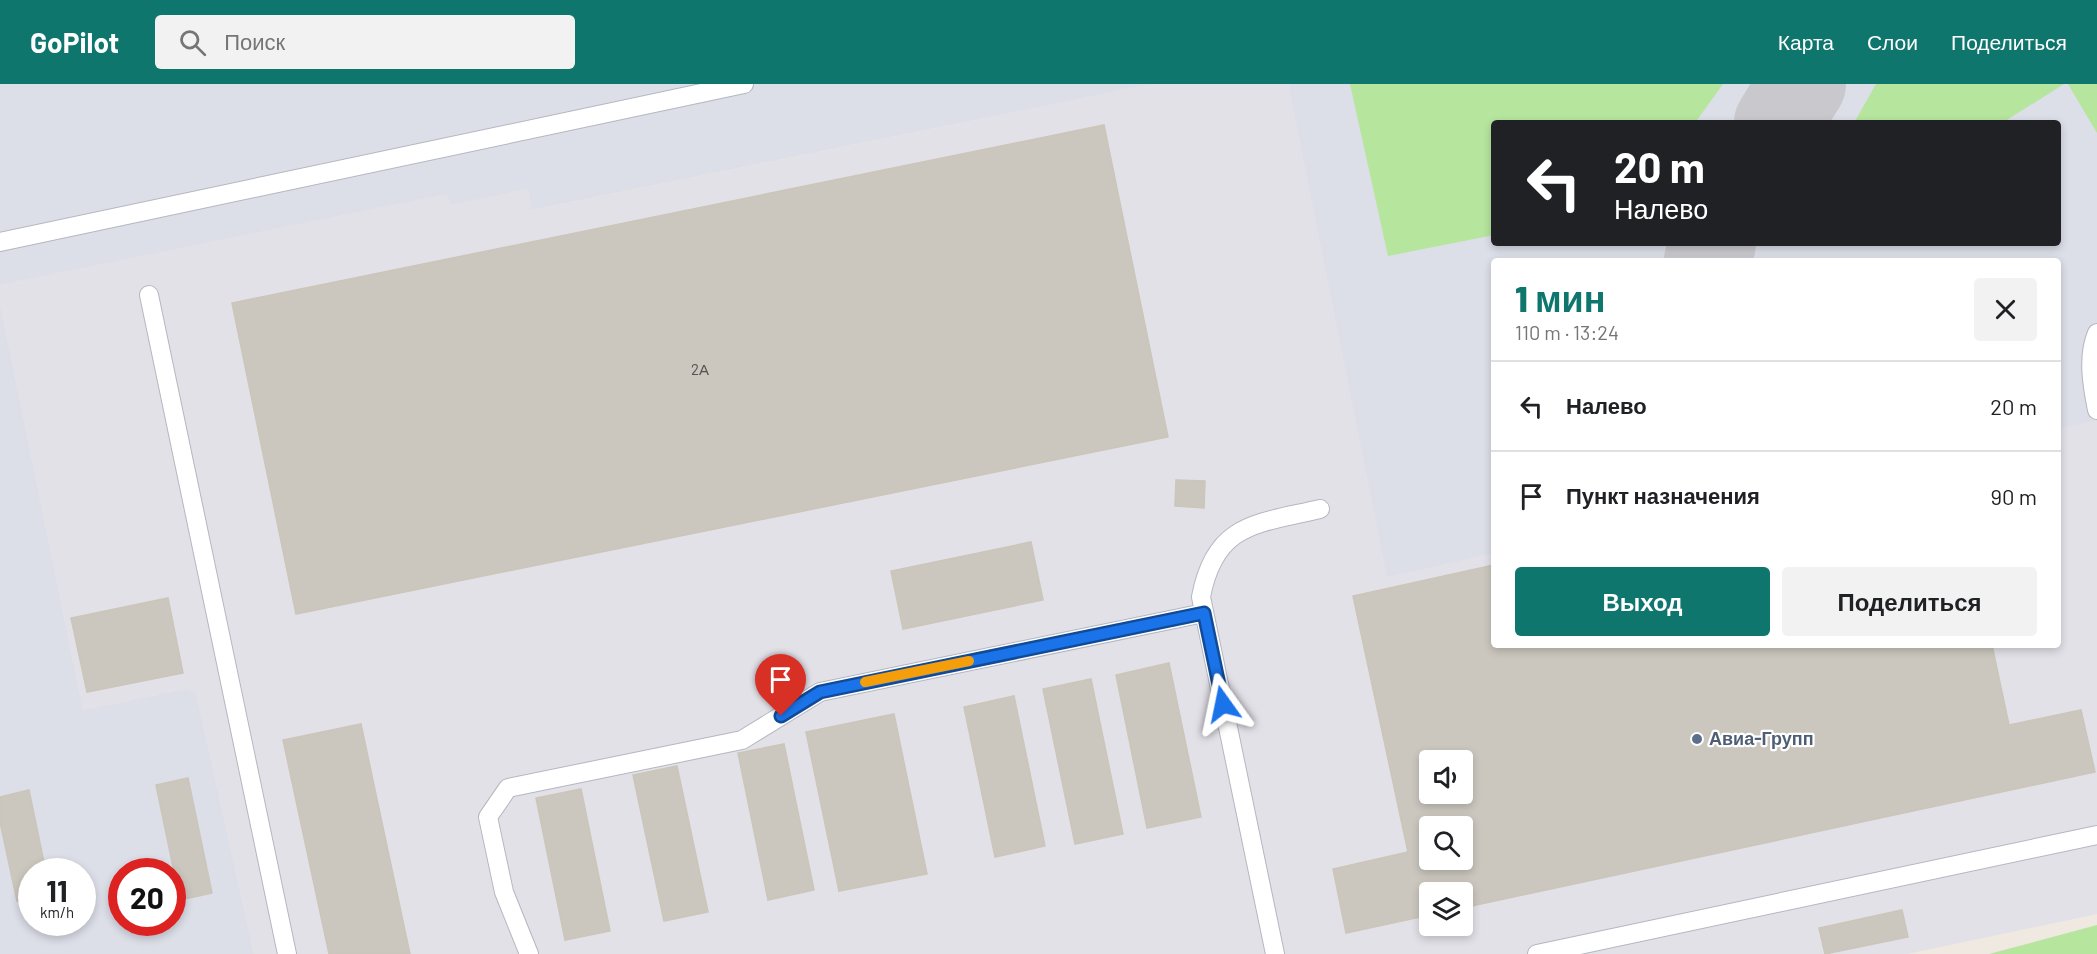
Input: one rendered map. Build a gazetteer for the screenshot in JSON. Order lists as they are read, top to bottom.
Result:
{
  "places": ["Авиа-Групп"],
  "house_numbers": ["2А"],
  "page": {
    "header": "GoPilot",
    "search": "Поиск",
    "nav": ["Карта", "Слои", "Поделиться"],
    "turn": ["20 m", "Налево"],
    "heading": ["1 мин", "110 m · 13:24"],
    "list": [
      {
        "name": "Налево",
        "value": "20 m"
      },
      {
        "name": "Пункт назначения",
        "value": "90 m"
      }
    ],
    "buttons": ["Выход", "Поделиться"],
    "speed": "11 km/h",
    "limit": "20"
  }
}
